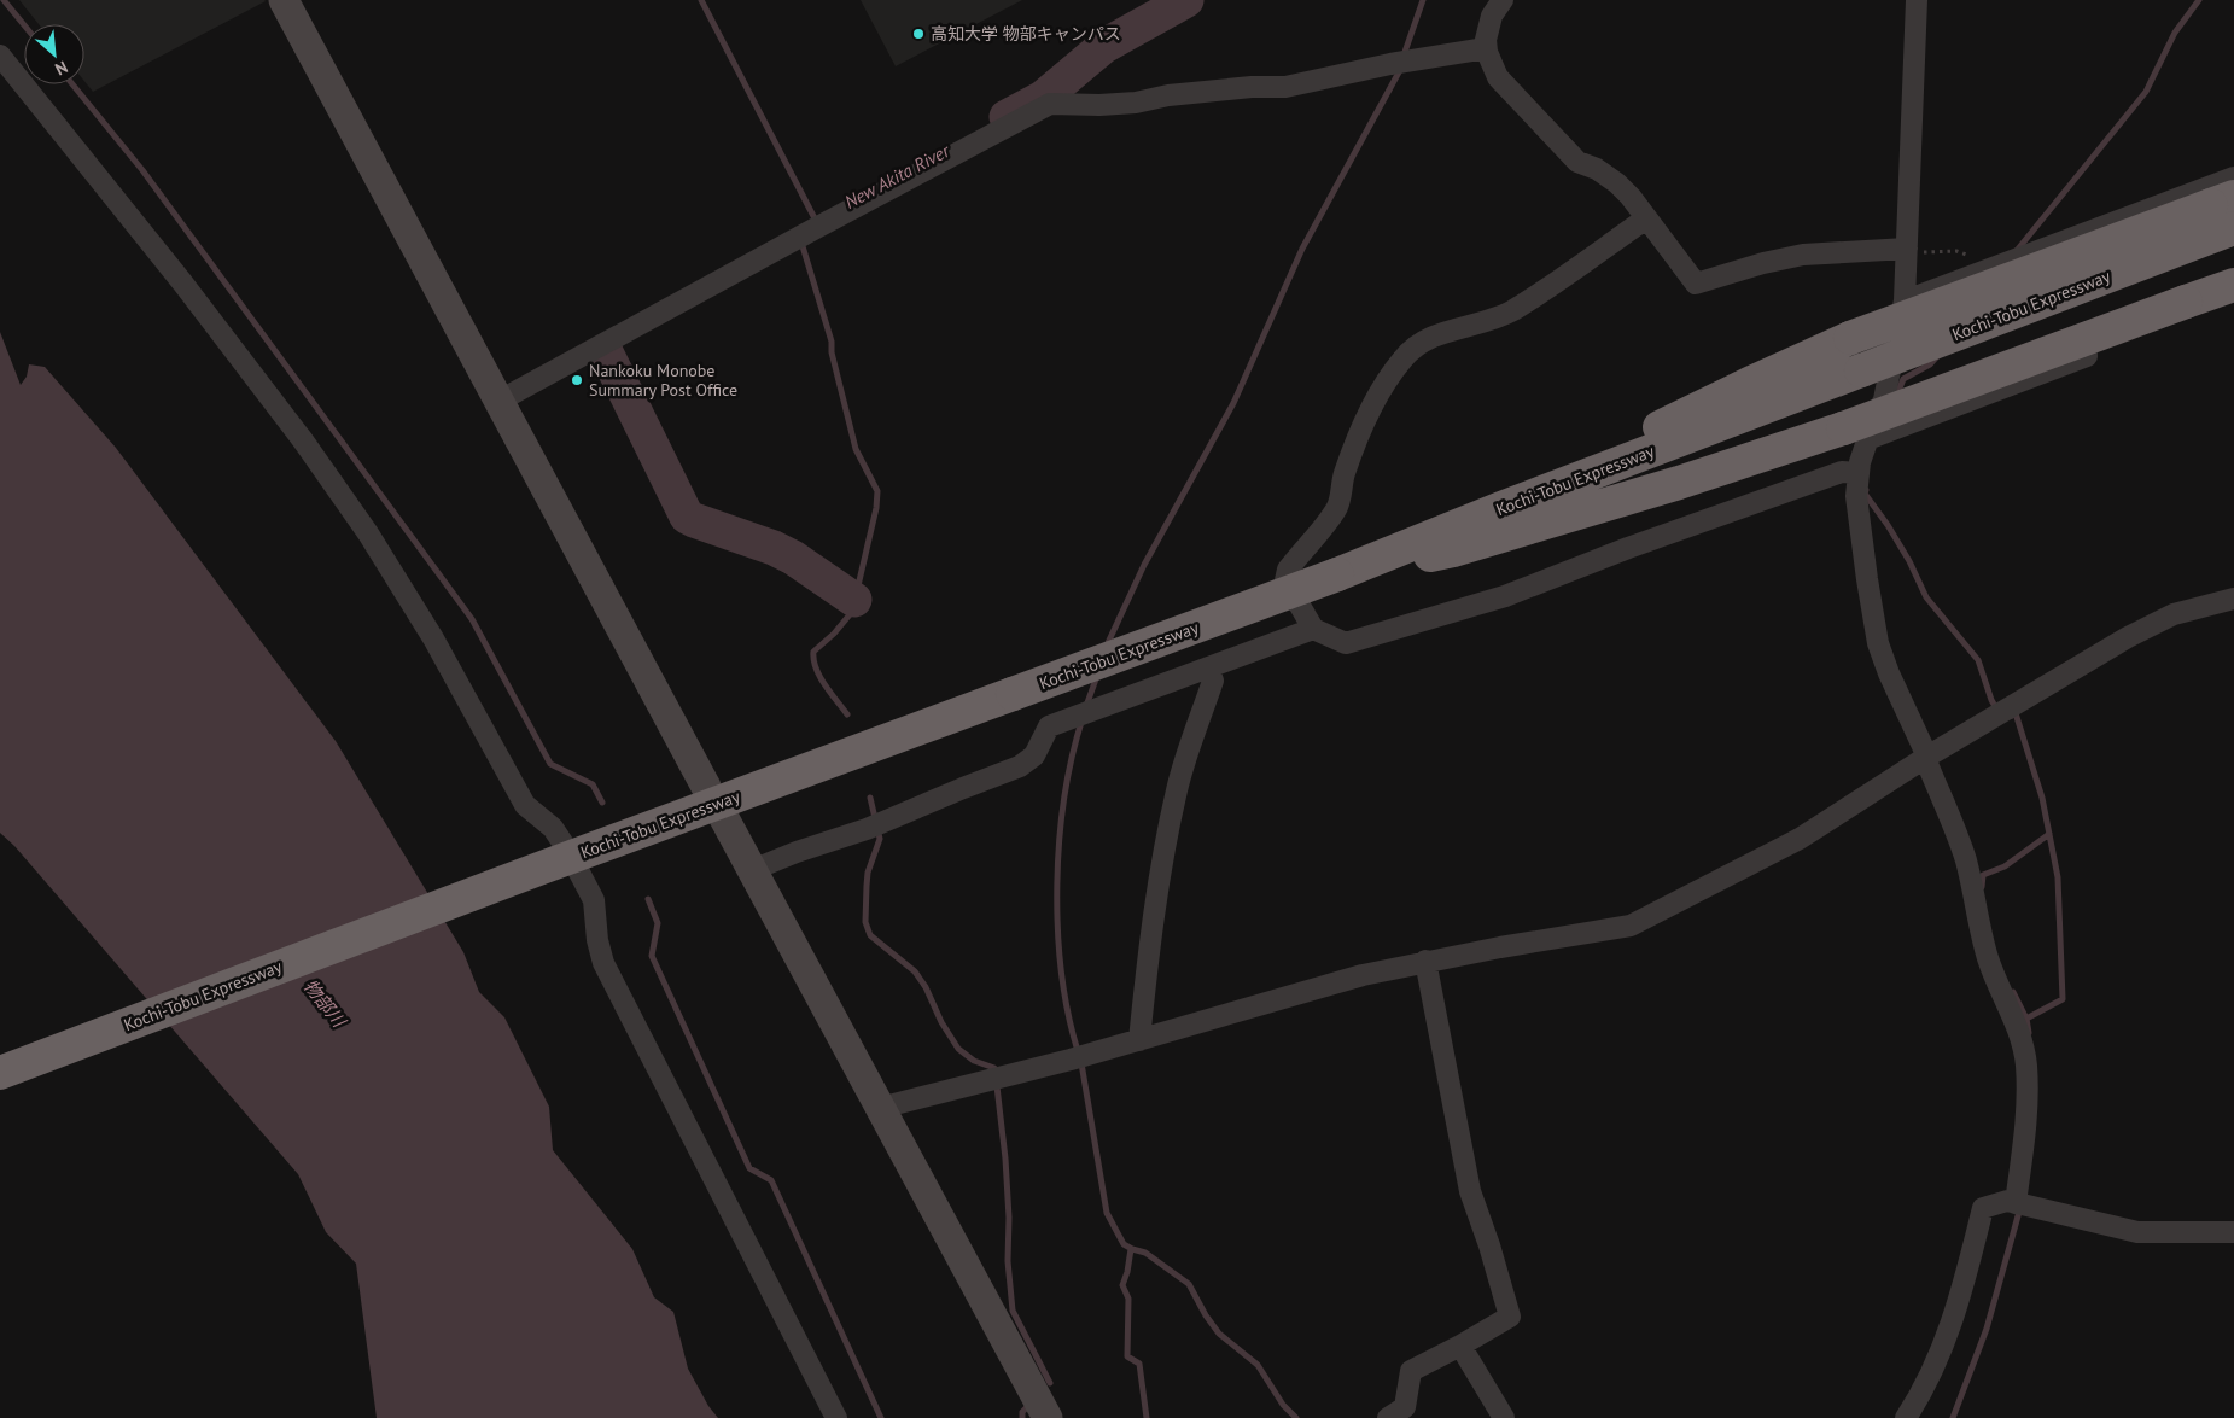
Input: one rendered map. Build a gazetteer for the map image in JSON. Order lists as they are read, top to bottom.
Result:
{
  "streets": {
    "highway": ["Kochi-Tobu Expressway"]
  },
  "water": ["New Akita River", "物部川"],
  "places": ["高知大学 物部キャンパス", "Nankoku Monobe Summary Post Office"],
  "north": "bottom right"
}
